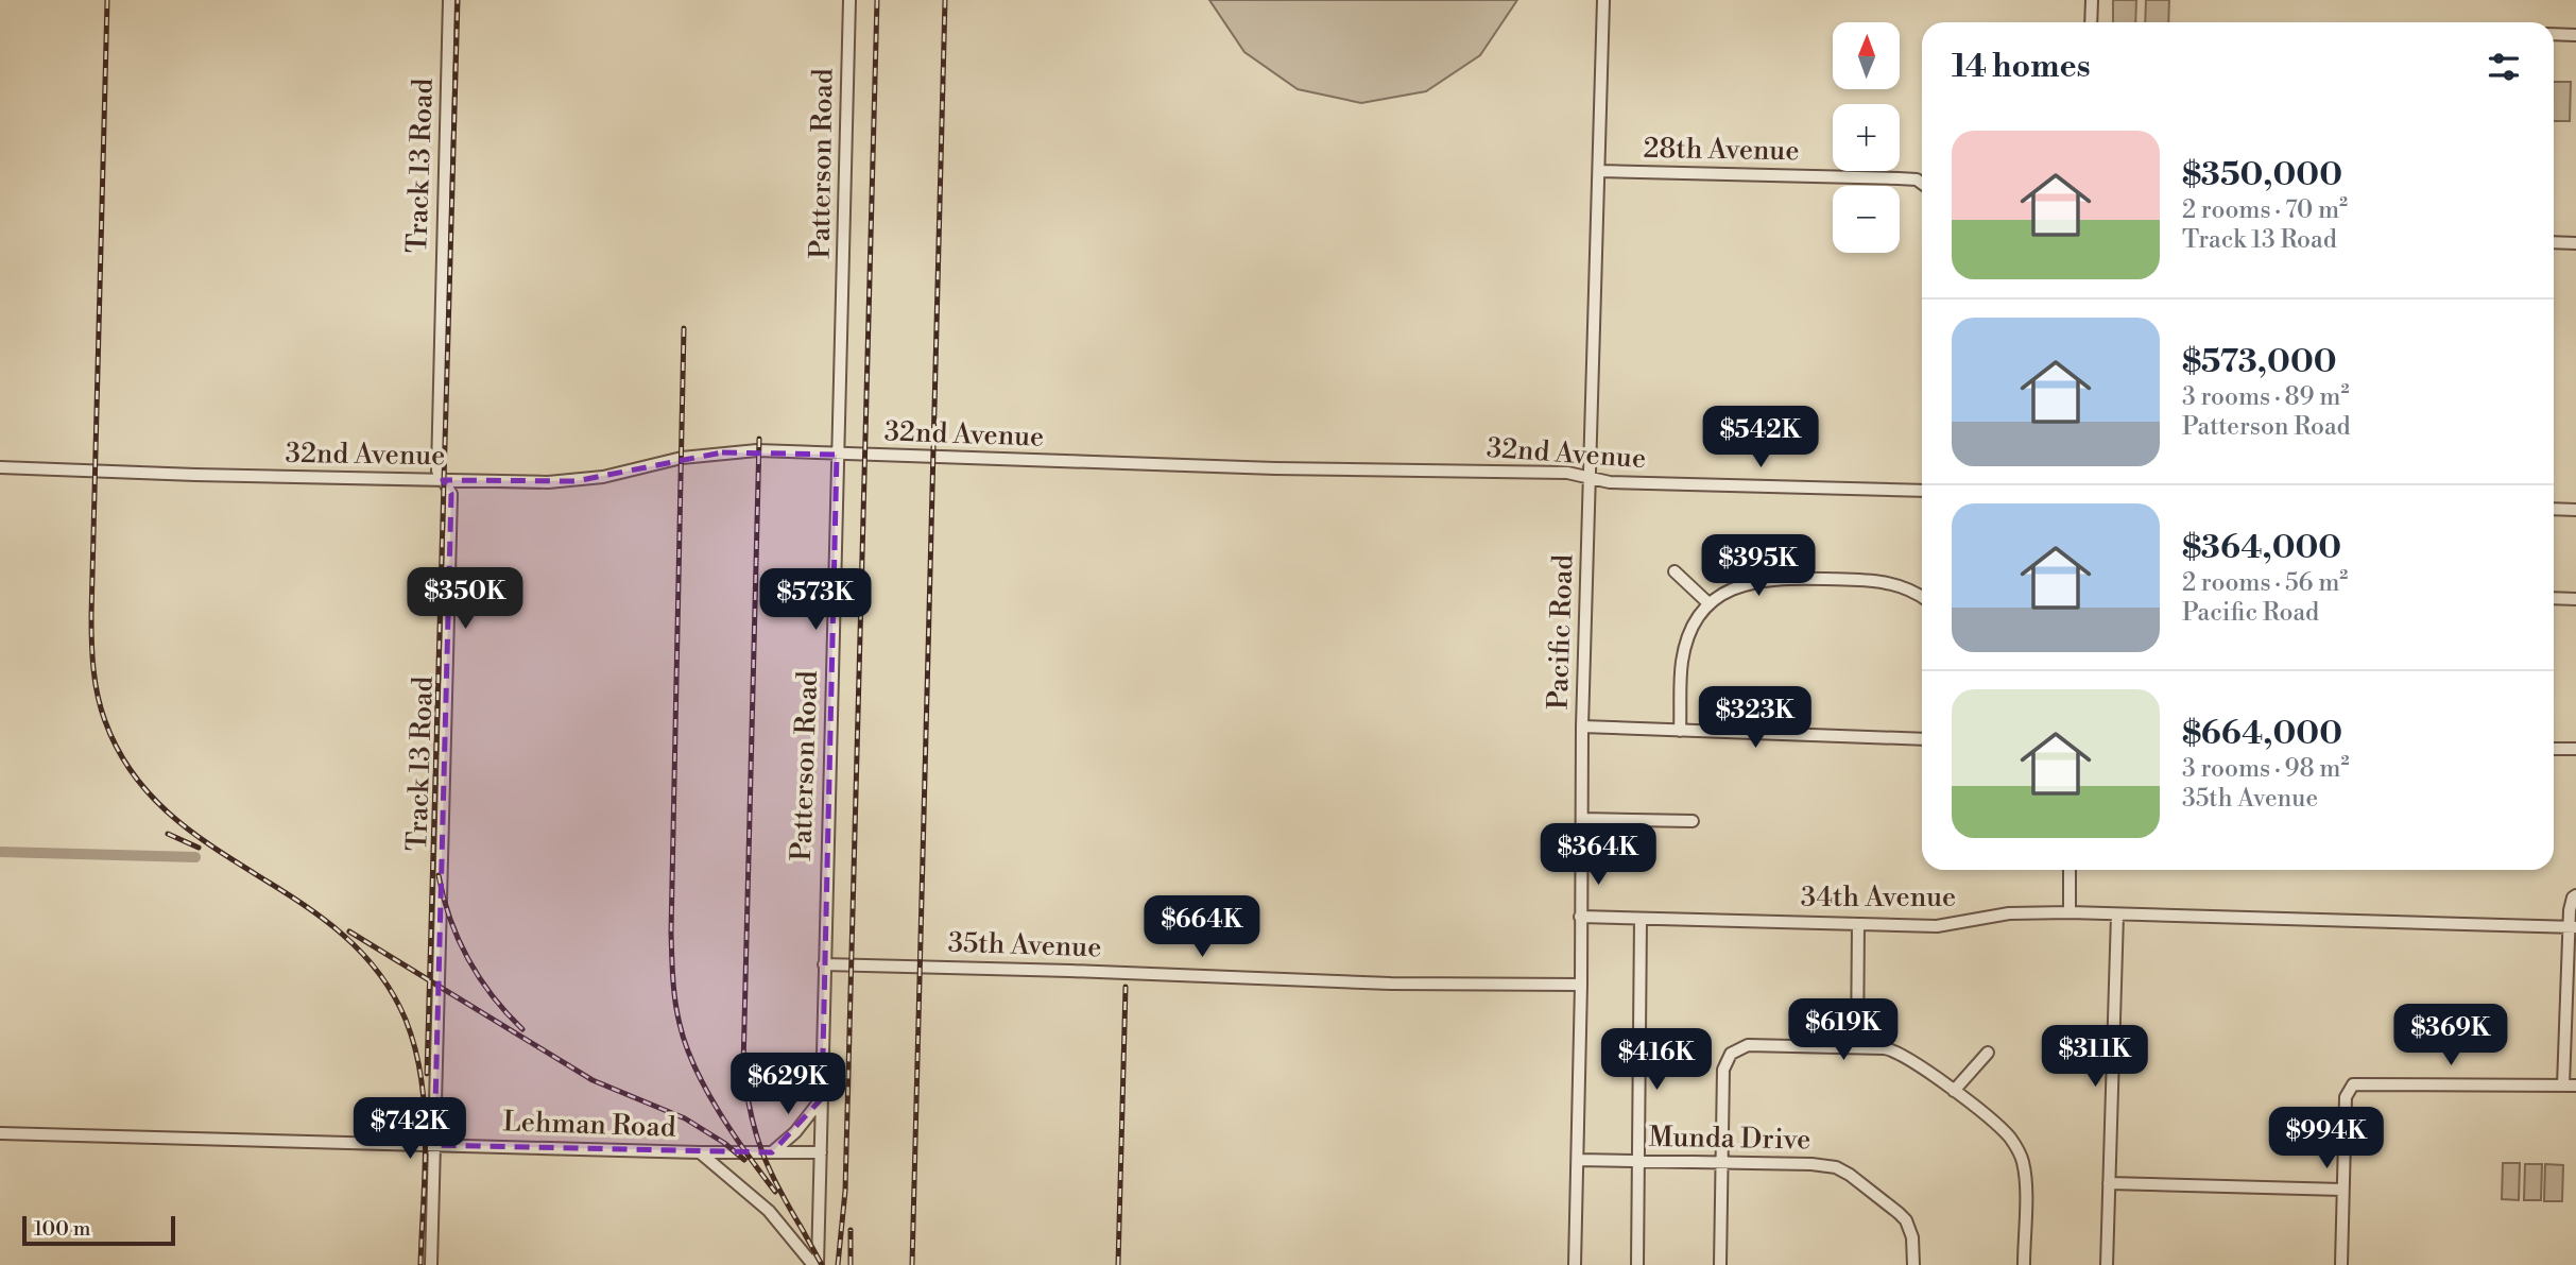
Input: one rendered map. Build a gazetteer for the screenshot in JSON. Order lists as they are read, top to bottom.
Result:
{
  "streets": {
    "street": [
      "28th Avenue",
      "Patterson Road",
      "Track 13 Road",
      "32nd Avenue",
      "Pacific Road",
      "34th Avenue",
      "35th Avenue",
      "Lehman Road",
      "Munda Drive"
    ]
  },
  "crossings": [
    ["28th Avenue", "Pacific Road"],
    ["Patterson Road", "32nd Avenue"],
    ["Patterson Road", "35th Avenue"],
    ["Patterson Road", "Lehman Road"],
    ["Track 13 Road", "32nd Avenue"],
    ["Track 13 Road", "Lehman Road"],
    ["32nd Avenue", "Pacific Road"],
    ["Pacific Road", "34th Avenue"],
    ["Pacific Road", "35th Avenue"],
    ["Pacific Road", "Munda Drive"]
  ],
  "scale_bar": "100 m",
  "north": "top",
  "page": {
    "map_buttons": ["+", "−"],
    "heading": "14 homes",
    "list": [
      {
        "name": "$350,000",
        "note": "2 rooms · 70 m² · Track 13 Road"
      },
      {
        "name": "$573,000",
        "note": "3 rooms · 89 m² · Patterson Road"
      },
      {
        "name": "$364,000",
        "note": "2 rooms · 56 m² · Pacific Road"
      },
      {
        "name": "$664,000",
        "note": "3 rooms · 98 m² · 35th Avenue"
      }
    ],
    "price": [
      "$542K",
      "$395K",
      "$350K",
      "$573K",
      "$323K",
      "$364K",
      "$664K",
      "$619K",
      "$369K",
      "$311K",
      "$416K",
      "$629K",
      "$742K",
      "$994K"
    ],
    "scale": "100 m"
  }
}
